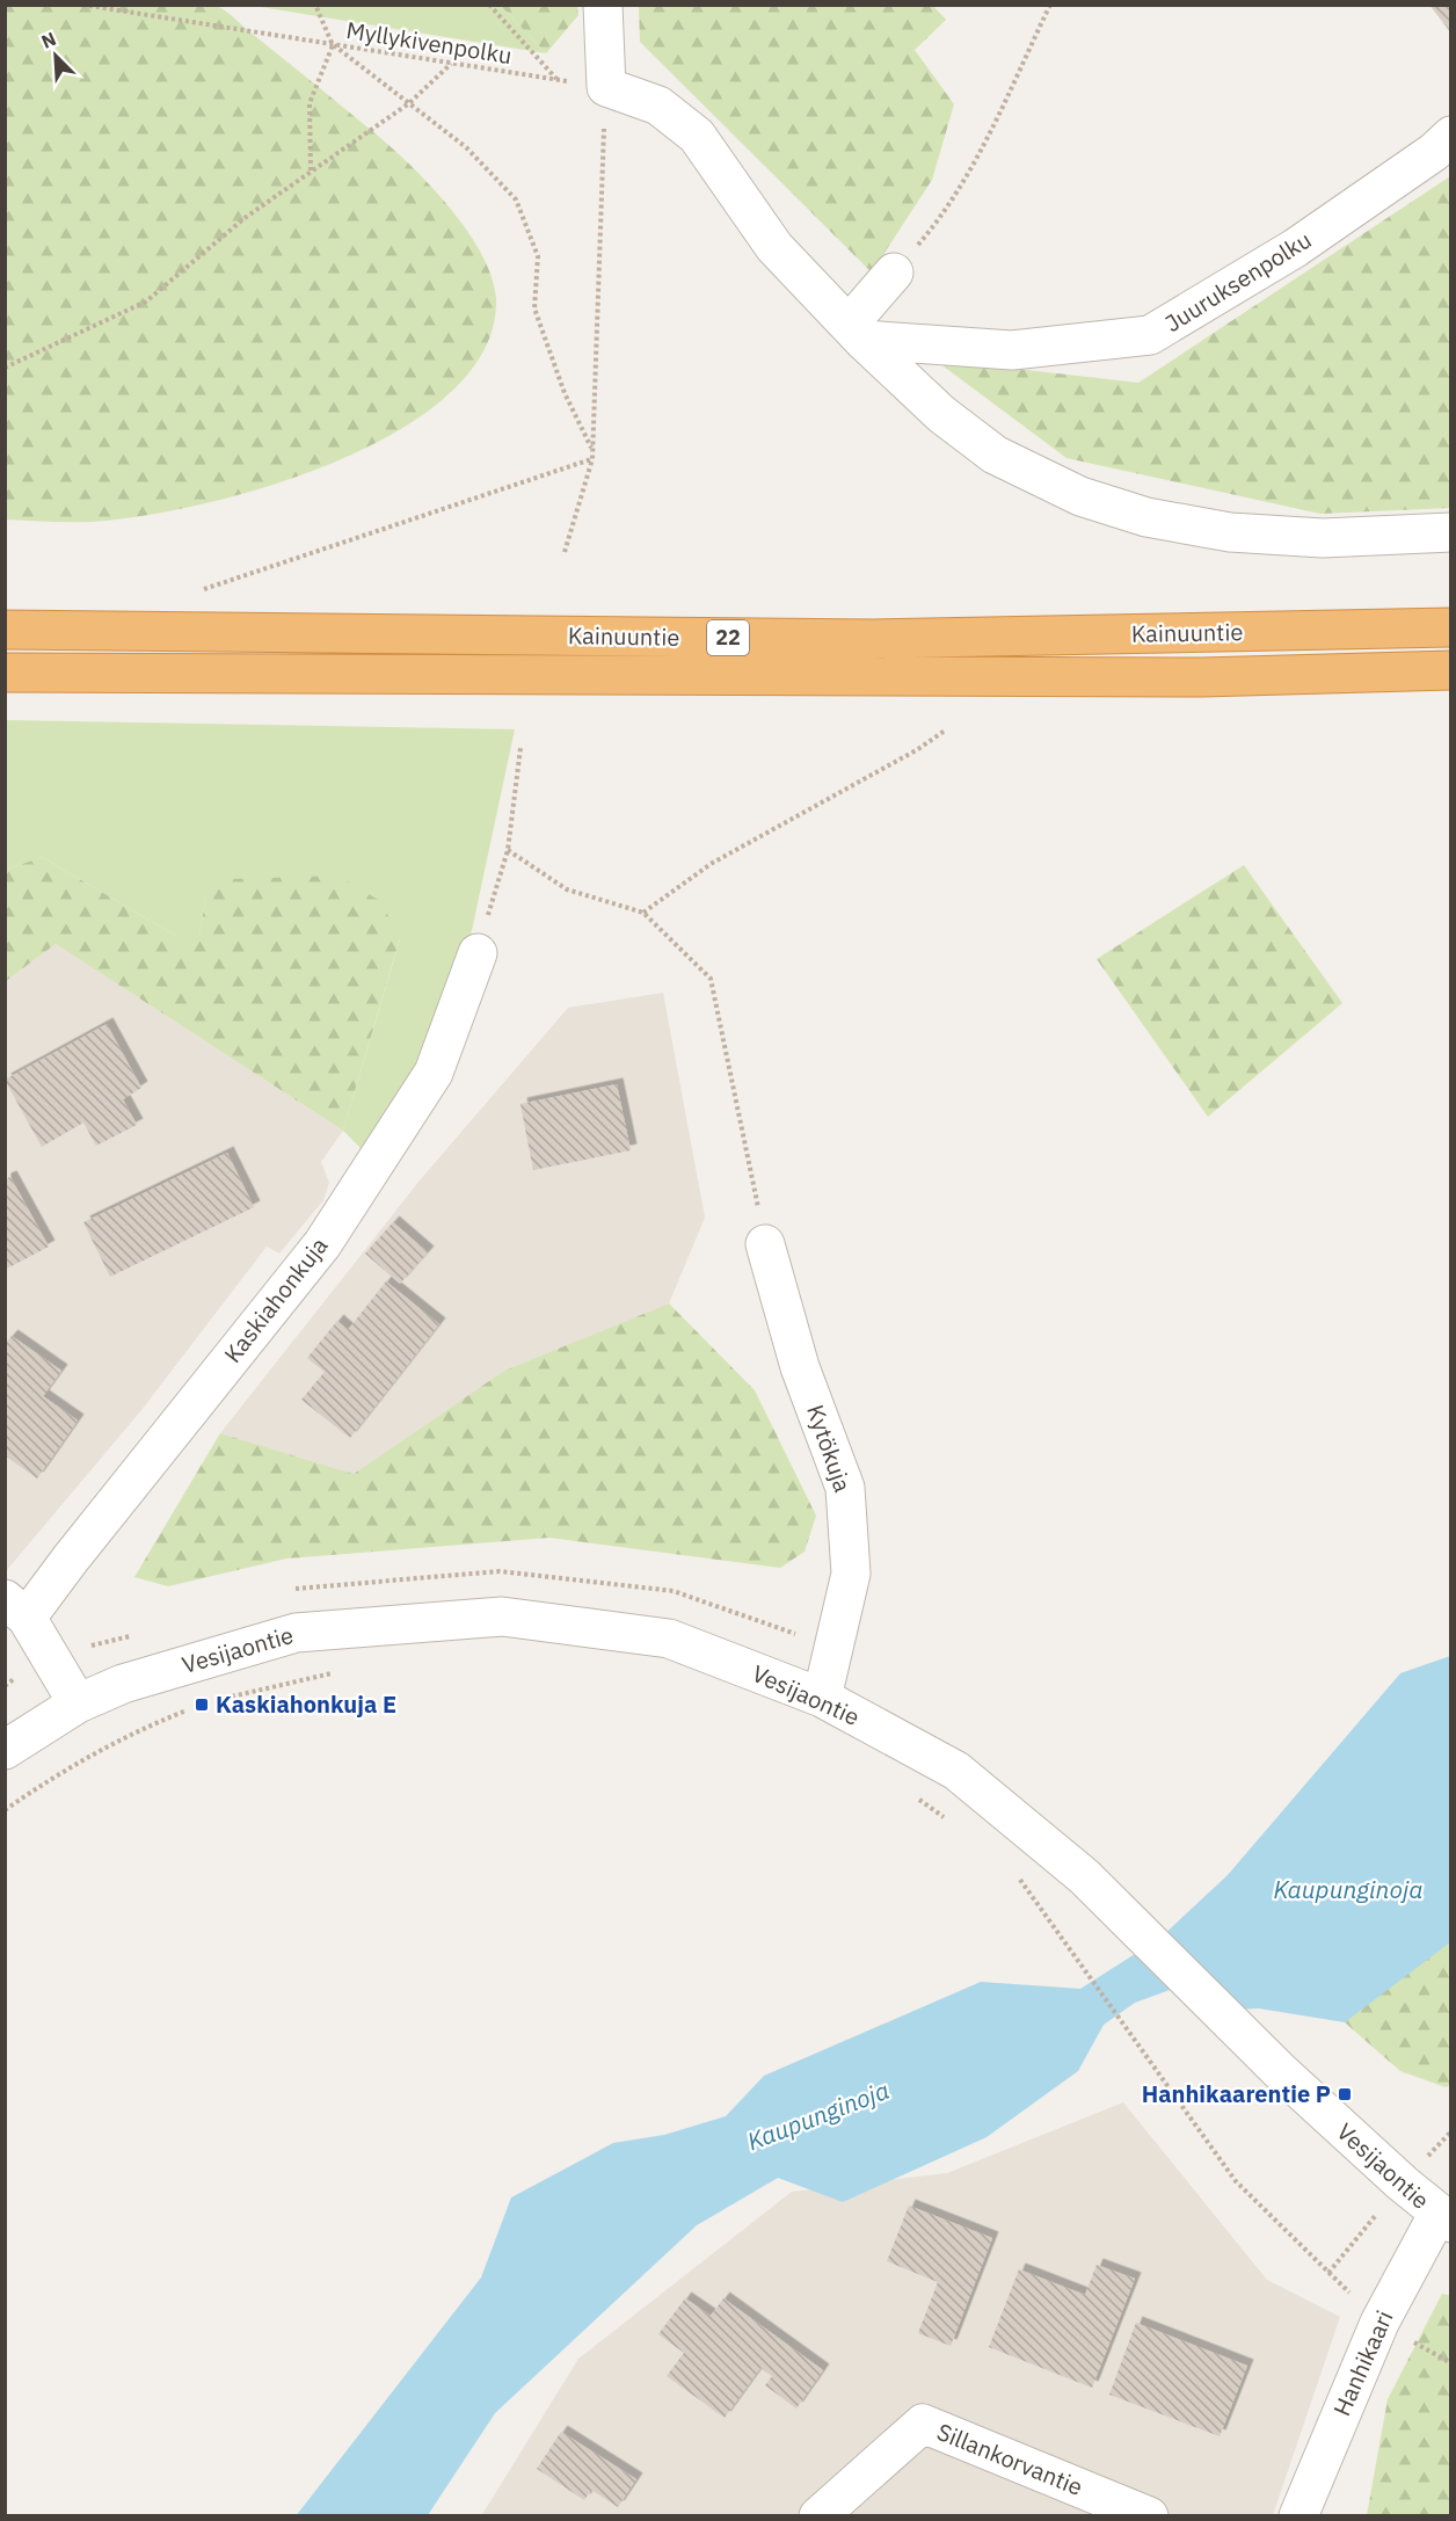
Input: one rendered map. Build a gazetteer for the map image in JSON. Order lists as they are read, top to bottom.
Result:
{
  "streets": {
    "highway": ["Kainuuntie", "22"],
    "street": [
      "Juuruksenpolku",
      "Kaskiahonkuja",
      "Kytökuja",
      "Vesijaontie",
      "Hanhikaari",
      "Sillankorvantie"
    ],
    "path": ["Myllykivenpolku"]
  },
  "crossings": [
    ["Kaskiahonkuja", "Vesijaontie"],
    ["Kytökuja", "Vesijaontie"],
    ["Vesijaontie", "Hanhikaari"]
  ],
  "water": ["Kaupunginoja"],
  "places": {
    "transit": ["Kaskiahonkuja E", "Hanhikaarentie P"]
  },
  "north": "top left"
}
